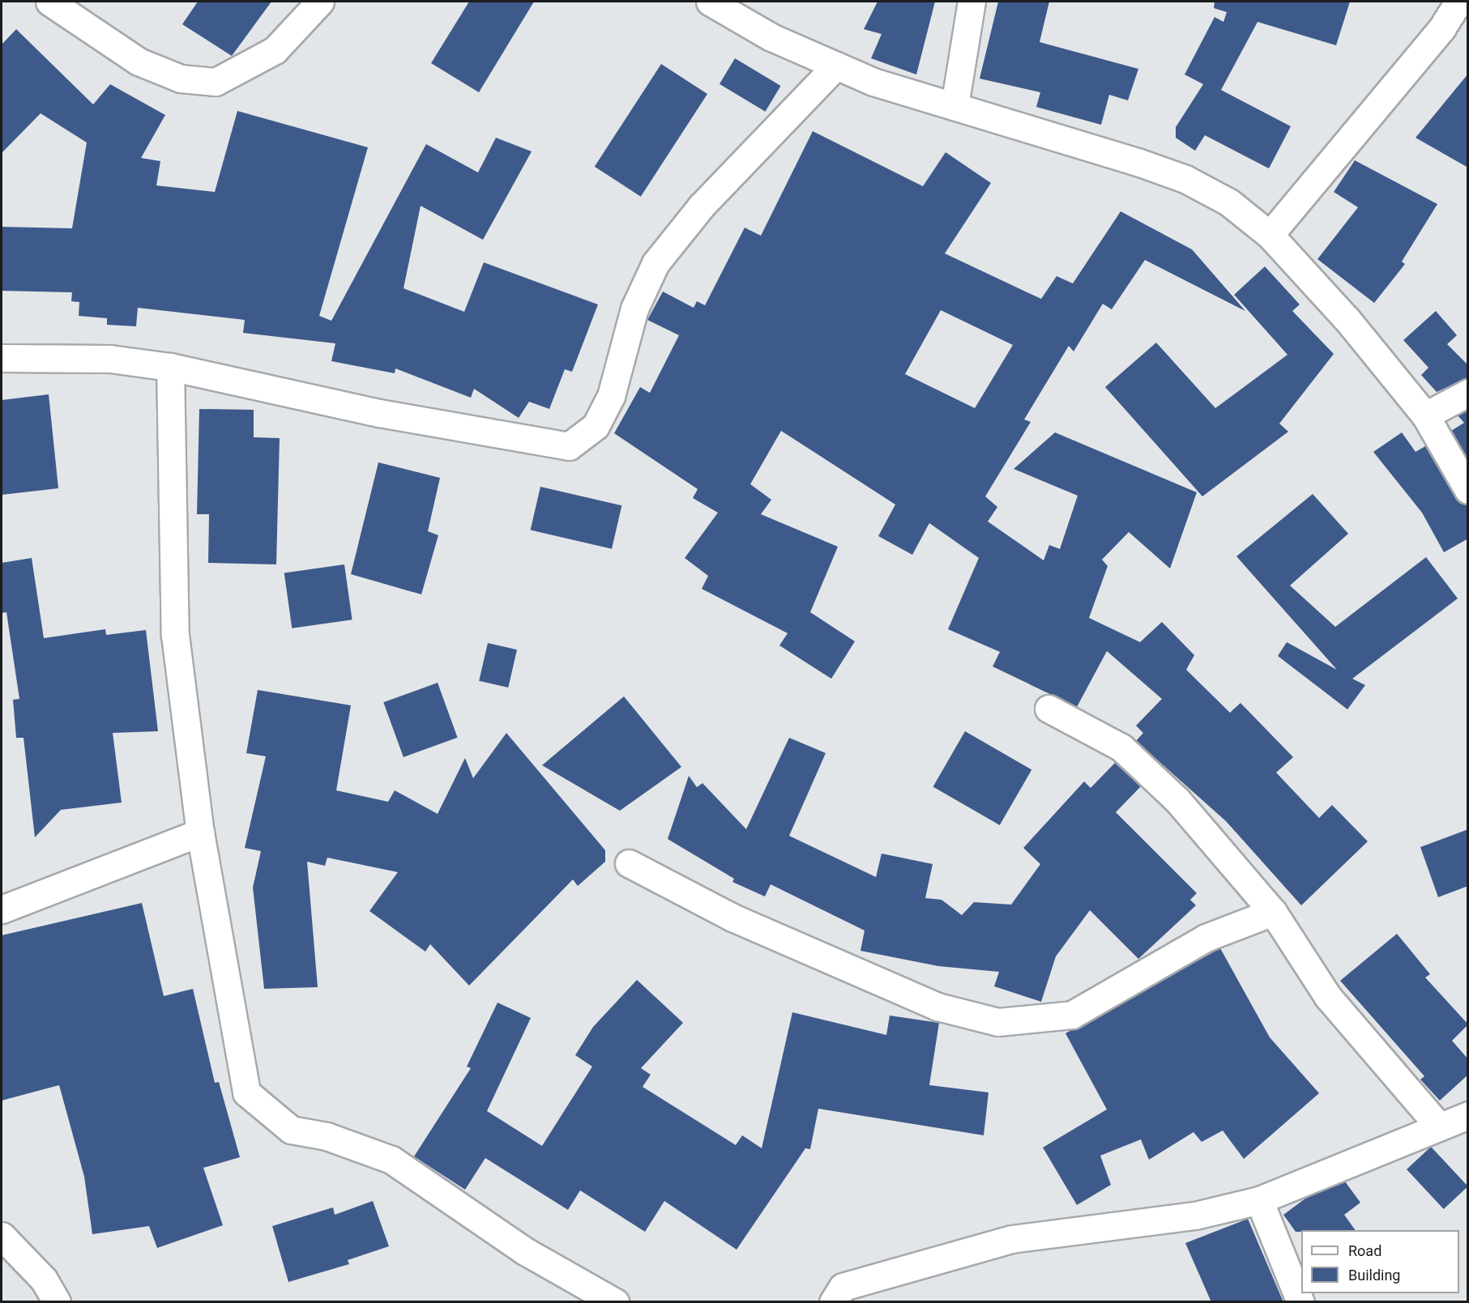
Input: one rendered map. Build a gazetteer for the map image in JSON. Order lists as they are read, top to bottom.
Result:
{
  "legend": ["Road", "Building"]
}
